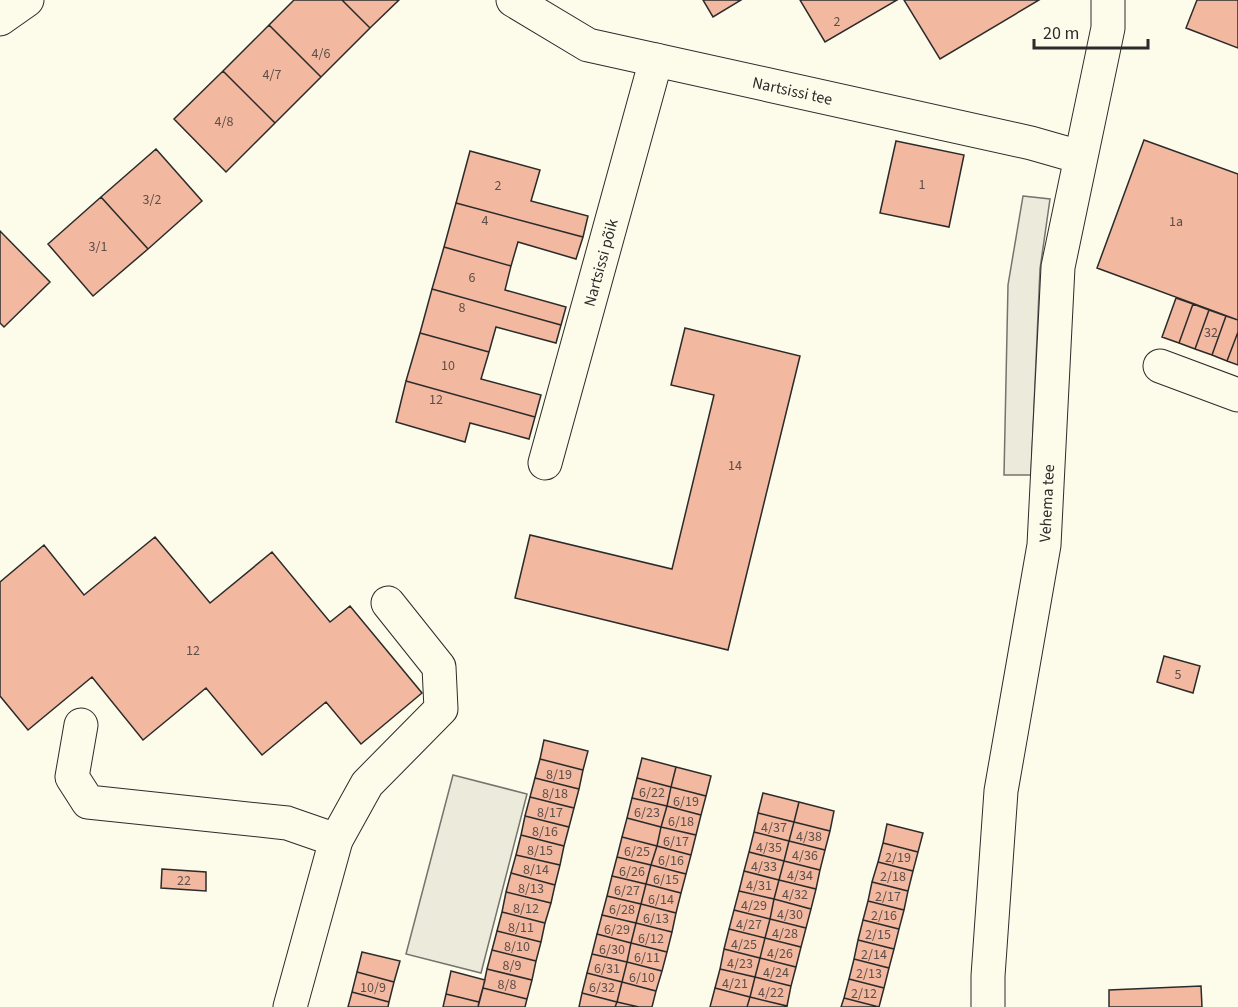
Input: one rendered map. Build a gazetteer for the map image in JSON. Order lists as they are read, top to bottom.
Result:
{
  "streets": {
    "street": ["Nartsissi tee", "Nartsissi põik", "Vehema tee"]
  },
  "crossings": [
    ["Nartsissi tee", "Nartsissi põik"],
    ["Nartsissi tee", "Vehema tee"]
  ],
  "house_numbers": [
    "2",
    "4/6",
    "4/7",
    "4/8",
    "1",
    "2",
    "3/2",
    "4",
    "1a",
    "3/1",
    "6",
    "8",
    "32",
    "10",
    "12",
    "14",
    "12",
    "5",
    "8/19",
    "6/22",
    "8/18",
    "6/19",
    "8/17",
    "6/23",
    "6/18",
    "4/37",
    "8/16",
    "4/38",
    "6/17",
    "4/35",
    "8/15",
    "6/25",
    "4/36",
    "2/19",
    "6/16",
    "4/33",
    "8/14",
    "6/26",
    "4/34",
    "2/18",
    "6/15",
    "22",
    "4/31",
    "8/13",
    "6/27",
    "4/32",
    "2/17",
    "6/14",
    "4/29",
    "8/12",
    "6/28",
    "4/30",
    "2/16",
    "6/13",
    "4/27",
    "8/11",
    "6/29",
    "4/28",
    "2/15",
    "6/12",
    "4/25",
    "8/10",
    "6/30",
    "4/26",
    "2/14",
    "6/11",
    "4/23",
    "8/9",
    "6/31",
    "4/24",
    "2/13",
    "6/10",
    "4/21",
    "8/8",
    "10/9",
    "6/32",
    "4/22",
    "2/12"
  ],
  "scale_bar": "20 m"
}
